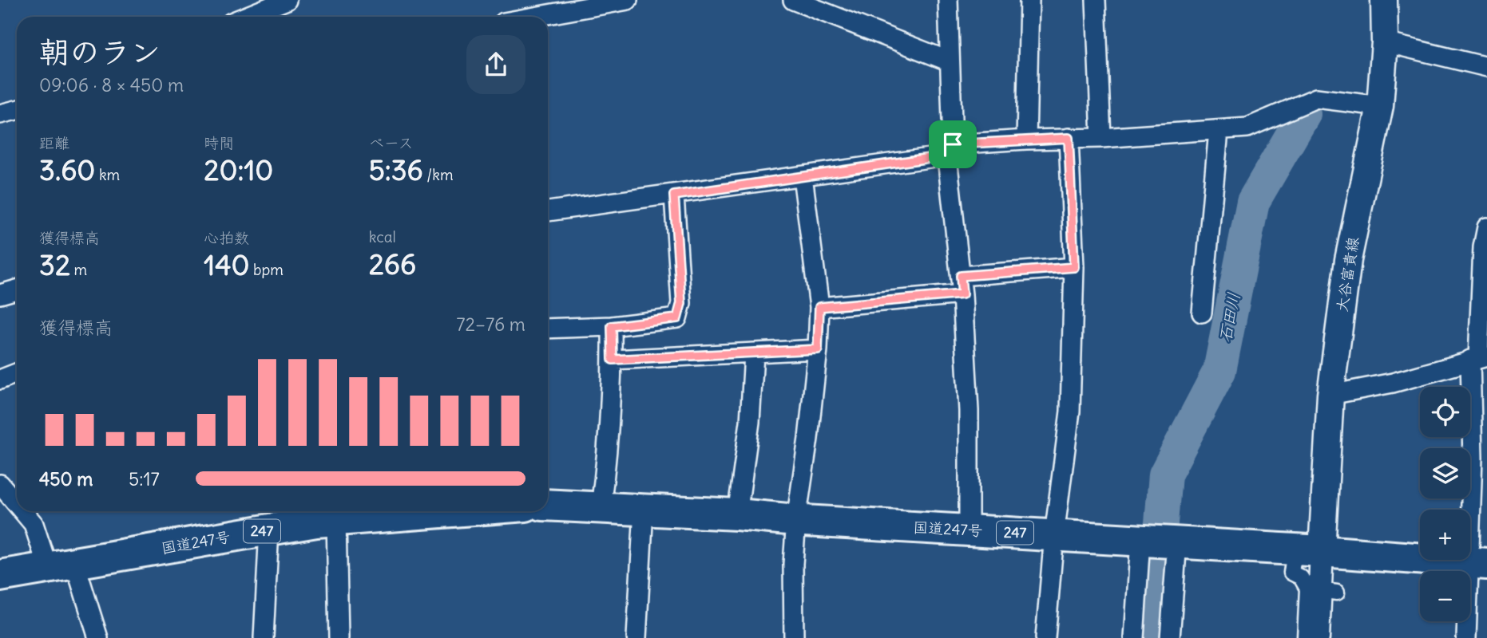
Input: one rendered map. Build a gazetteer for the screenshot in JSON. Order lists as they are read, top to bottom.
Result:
{
  "streets": {
    "highway": ["国道247号", "247"],
    "main road": ["大谷富貴線"]
  },
  "crossings": [
    ["大谷富貴線", "国道247号"]
  ],
  "water": ["石田川"],
  "page": {
    "heading": ["朝のラン", "09:06 · 8 × 450 m"],
    "stats": [
      ["距離", "3.60 km"],
      ["時間", "20:10"],
      ["ペース", "5:36 /km"],
      ["獲得標高", "32 m"],
      ["心拍数", "140 bpm"],
      ["kcal", "266"]
    ],
    "chart": ["獲得標高", "72–76 m"],
    "map_buttons": ["+", "−"],
    "list": [
      {
        "name": "450 m",
        "note": "5:17"
      }
    ]
  }
}
